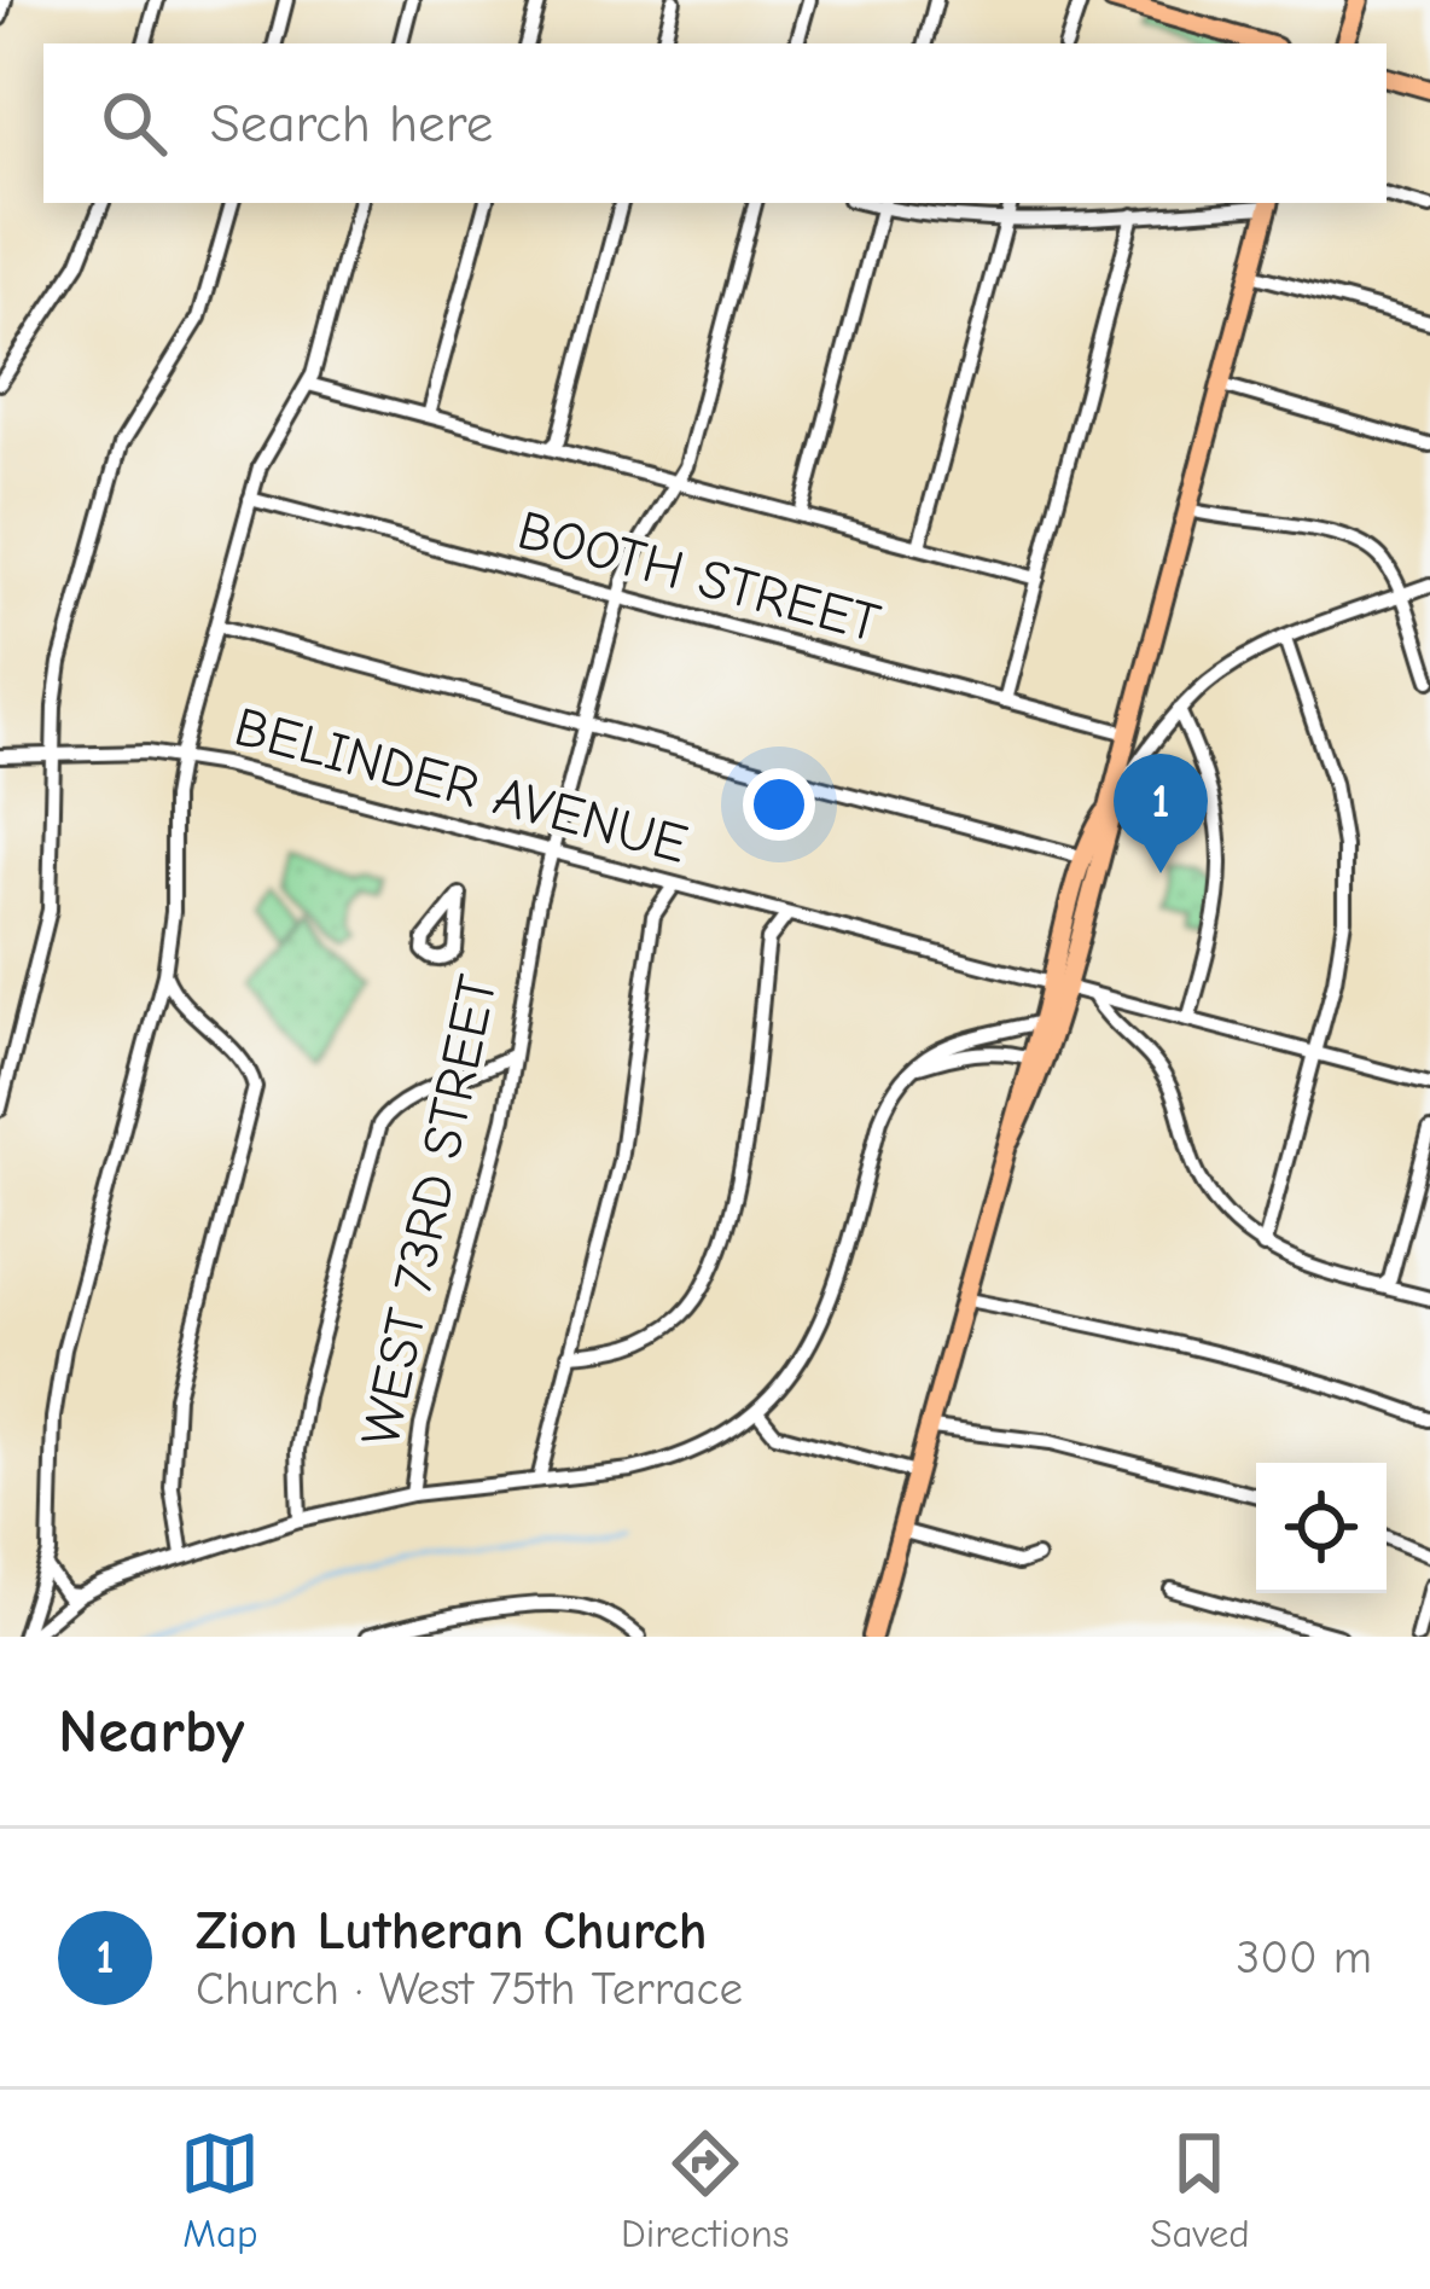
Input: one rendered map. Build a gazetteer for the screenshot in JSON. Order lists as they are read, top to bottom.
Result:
{
  "streets": {
    "street": ["BOOTH STREET", "BELINDER AVENUE", "WEST 73RD STREET"]
  },
  "crossings": [
    ["BOOTH STREET", "WEST 73RD STREET"],
    ["BELINDER AVENUE", "WEST 73RD STREET"]
  ],
  "page": {
    "search": "Search here",
    "pins": "1",
    "heading": "Nearby",
    "list": [
      {
        "mark": "1",
        "name": "Zion Lutheran Church",
        "note": "Church · West 75th Terrace",
        "value": "300 m"
      }
    ],
    "nav": ["Map", "Directions", "Saved"]
  }
}
